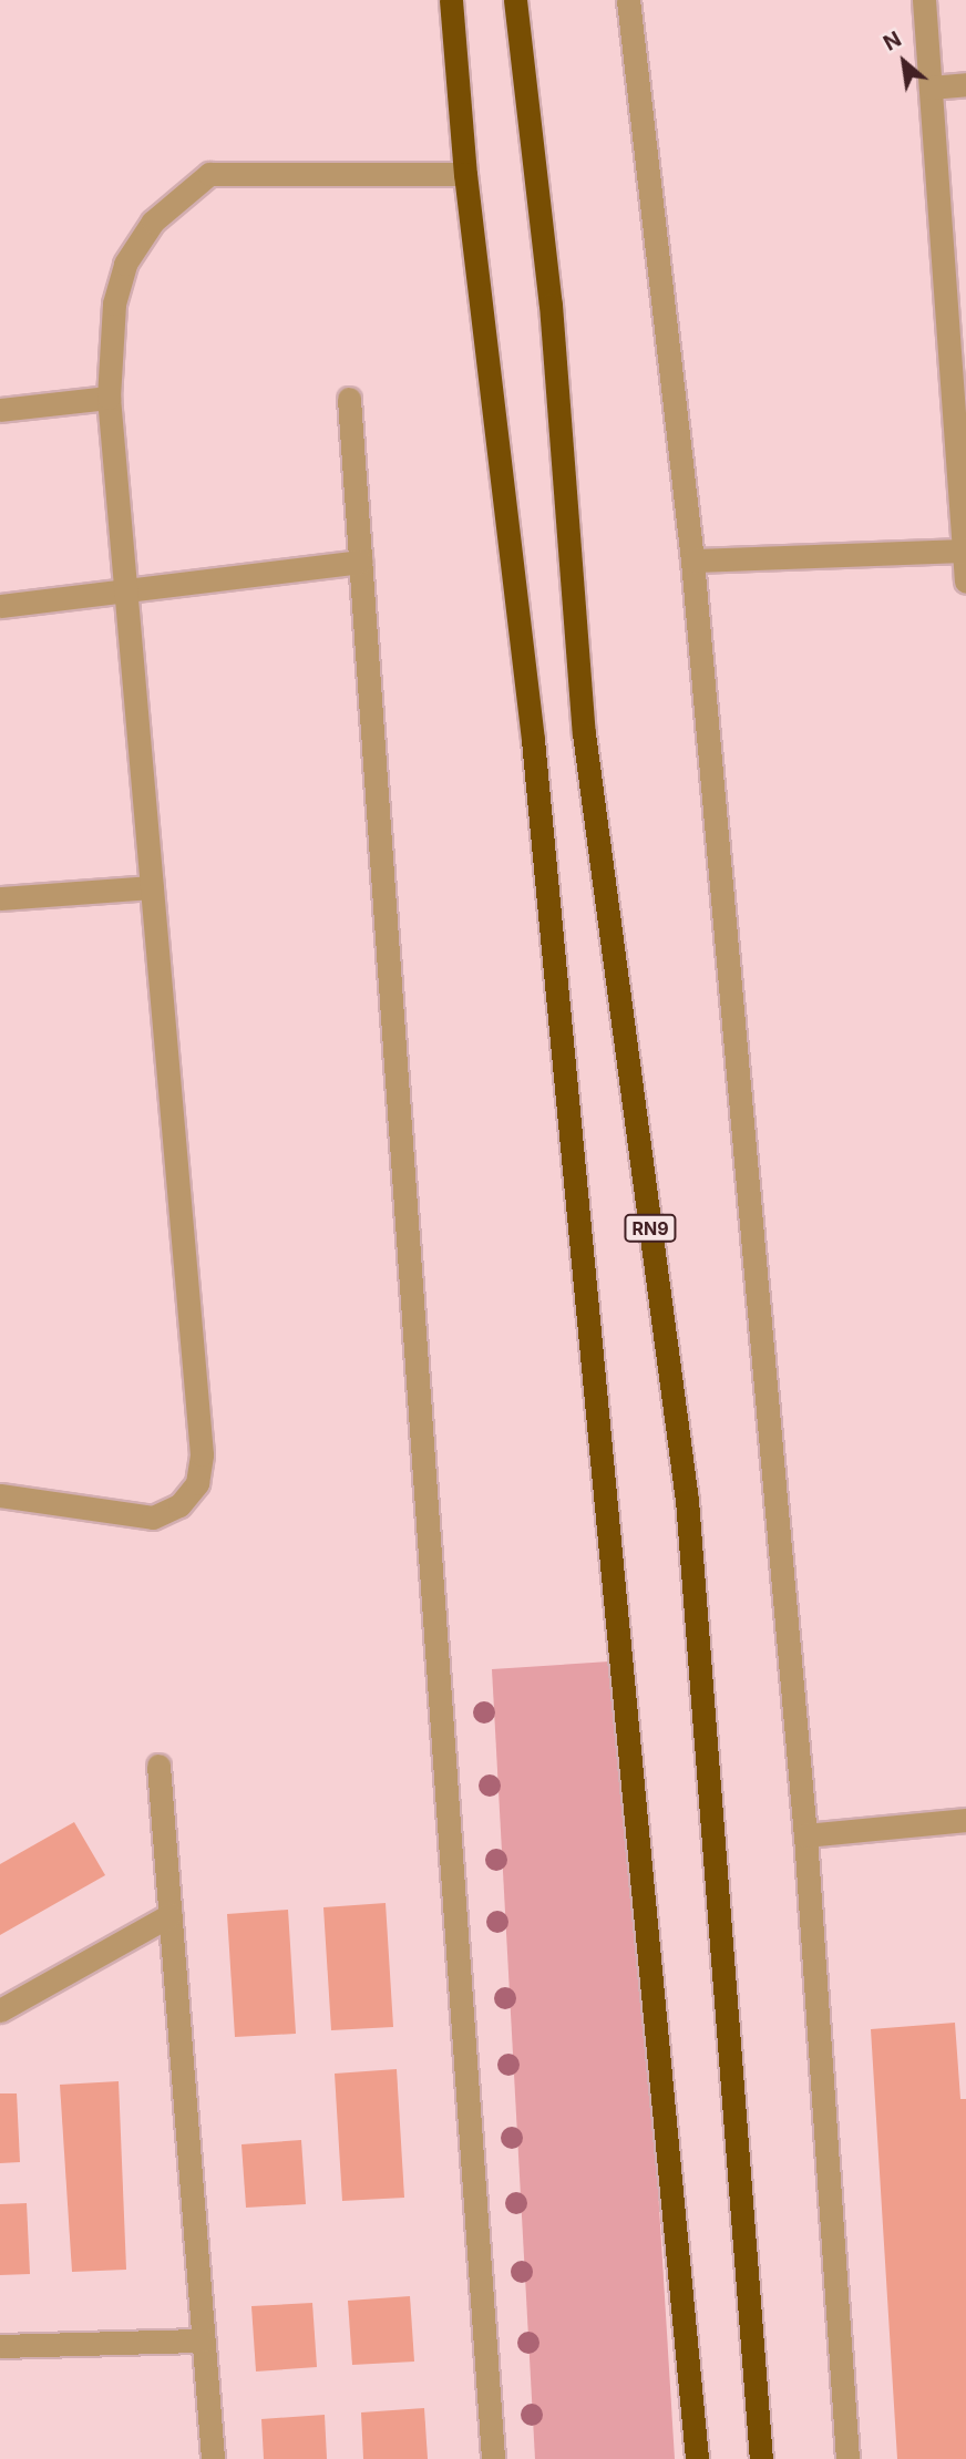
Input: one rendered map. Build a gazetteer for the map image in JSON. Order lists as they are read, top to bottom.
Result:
{
  "streets": {
    "highway": ["RN9"]
  },
  "north": "top left"
}
